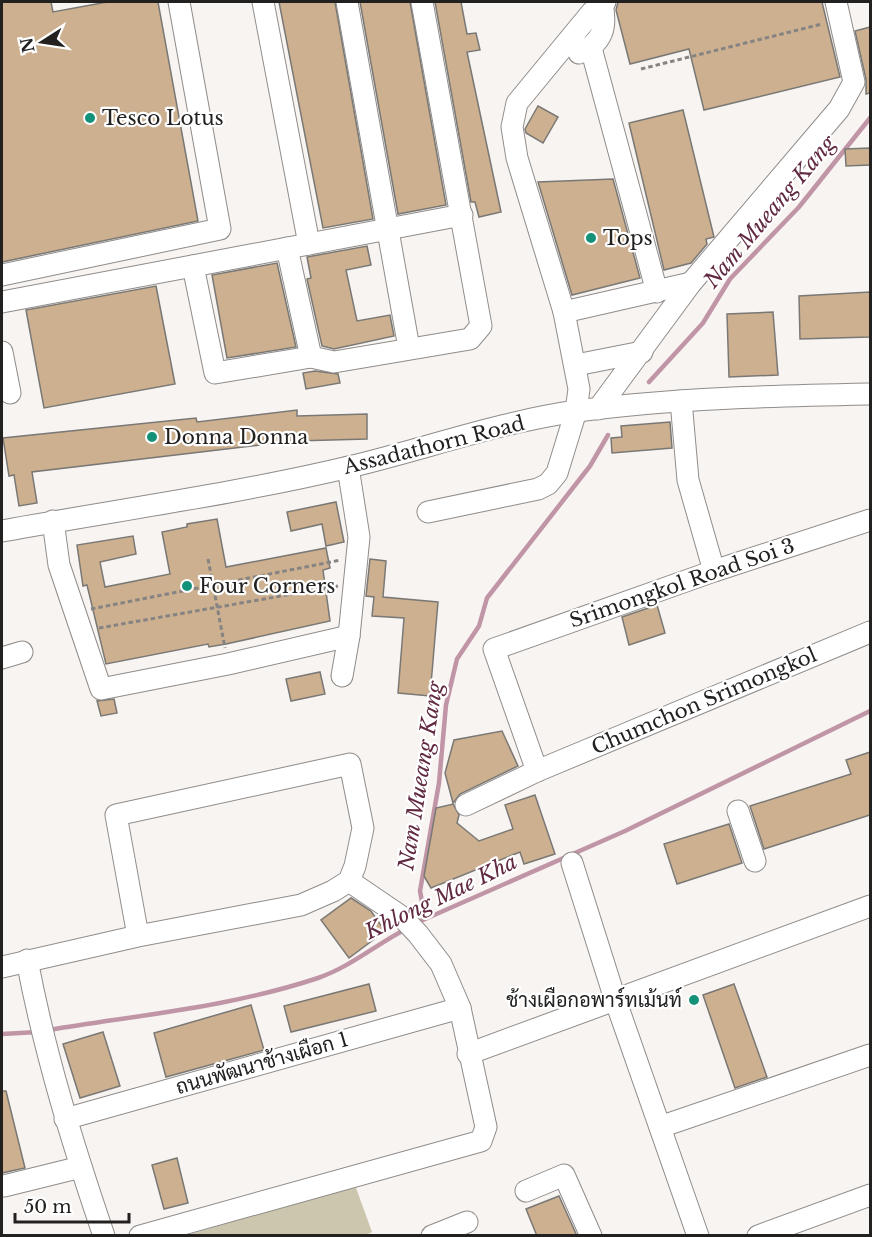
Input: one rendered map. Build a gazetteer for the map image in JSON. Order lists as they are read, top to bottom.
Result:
{
  "streets": {
    "street": [
      "Assadathorn Road",
      "Srimongkol Road Soi 3",
      "Chumchon Srimongkol",
      "ถนนพัฒนาช้างเผือก 1"
    ]
  },
  "crossings": [
    ["Srimongkol Road Soi 3", "Chumchon Srimongkol"]
  ],
  "water": ["Nam Mueang Kang", "Khlong Mae Kha"],
  "places": [
    "Tesco Lotus",
    "Tops",
    "Donna Donna",
    "Four Corners",
    "ช้างเผือกอพาร์ทเม้นท์"
  ],
  "scale_bar": "50 m",
  "north": "left"
}
